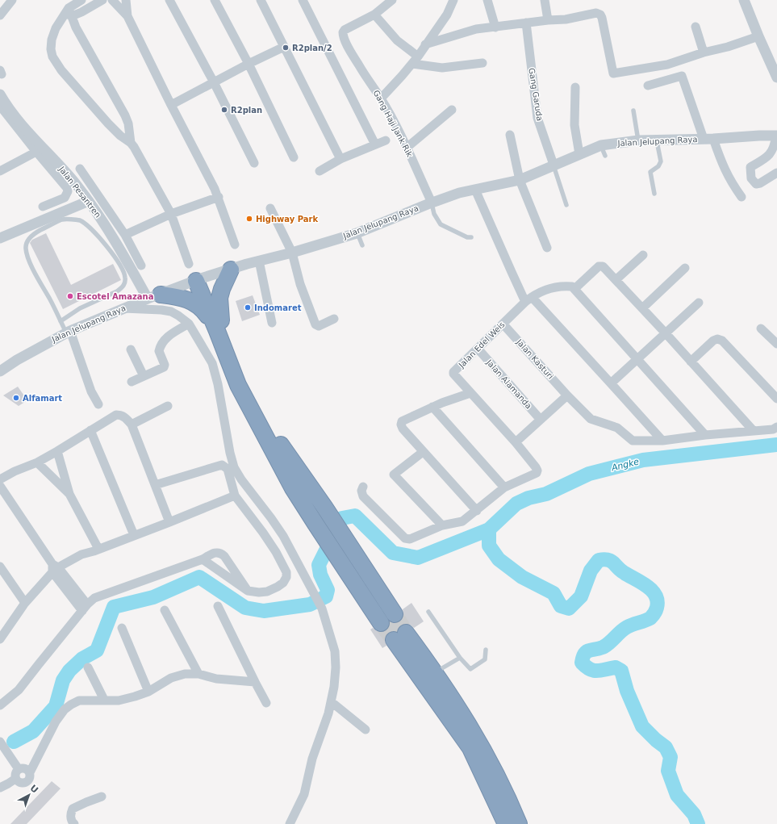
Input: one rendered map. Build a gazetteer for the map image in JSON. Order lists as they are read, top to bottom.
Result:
{
  "streets": {
    "street": [
      "Gang Garuda",
      "Gang Haji Jank Rik",
      "Jalan Jelupang Raya",
      "Jalan Pesantren",
      "Jalan Edel Weis",
      "Jalan Kasturi",
      "Jalan Alamanda"
    ]
  },
  "crossings": [
    ["Gang Garuda", "Jalan Jelupang Raya"],
    ["Gang Haji Jank Rik", "Jalan Jelupang Raya"],
    ["Jalan Jelupang Raya", "Jalan Pesantren"],
    ["Jalan Edel Weis", "Jalan Kasturi"],
    ["Jalan Edel Weis", "Jalan Alamanda"]
  ],
  "water": ["Angke"],
  "places": [
    "R2plan/2",
    "R2plan",
    "Highway Park",
    "Escotel Amazana",
    "Indomaret",
    "Alfamart"
  ],
  "north": "top right"
}
